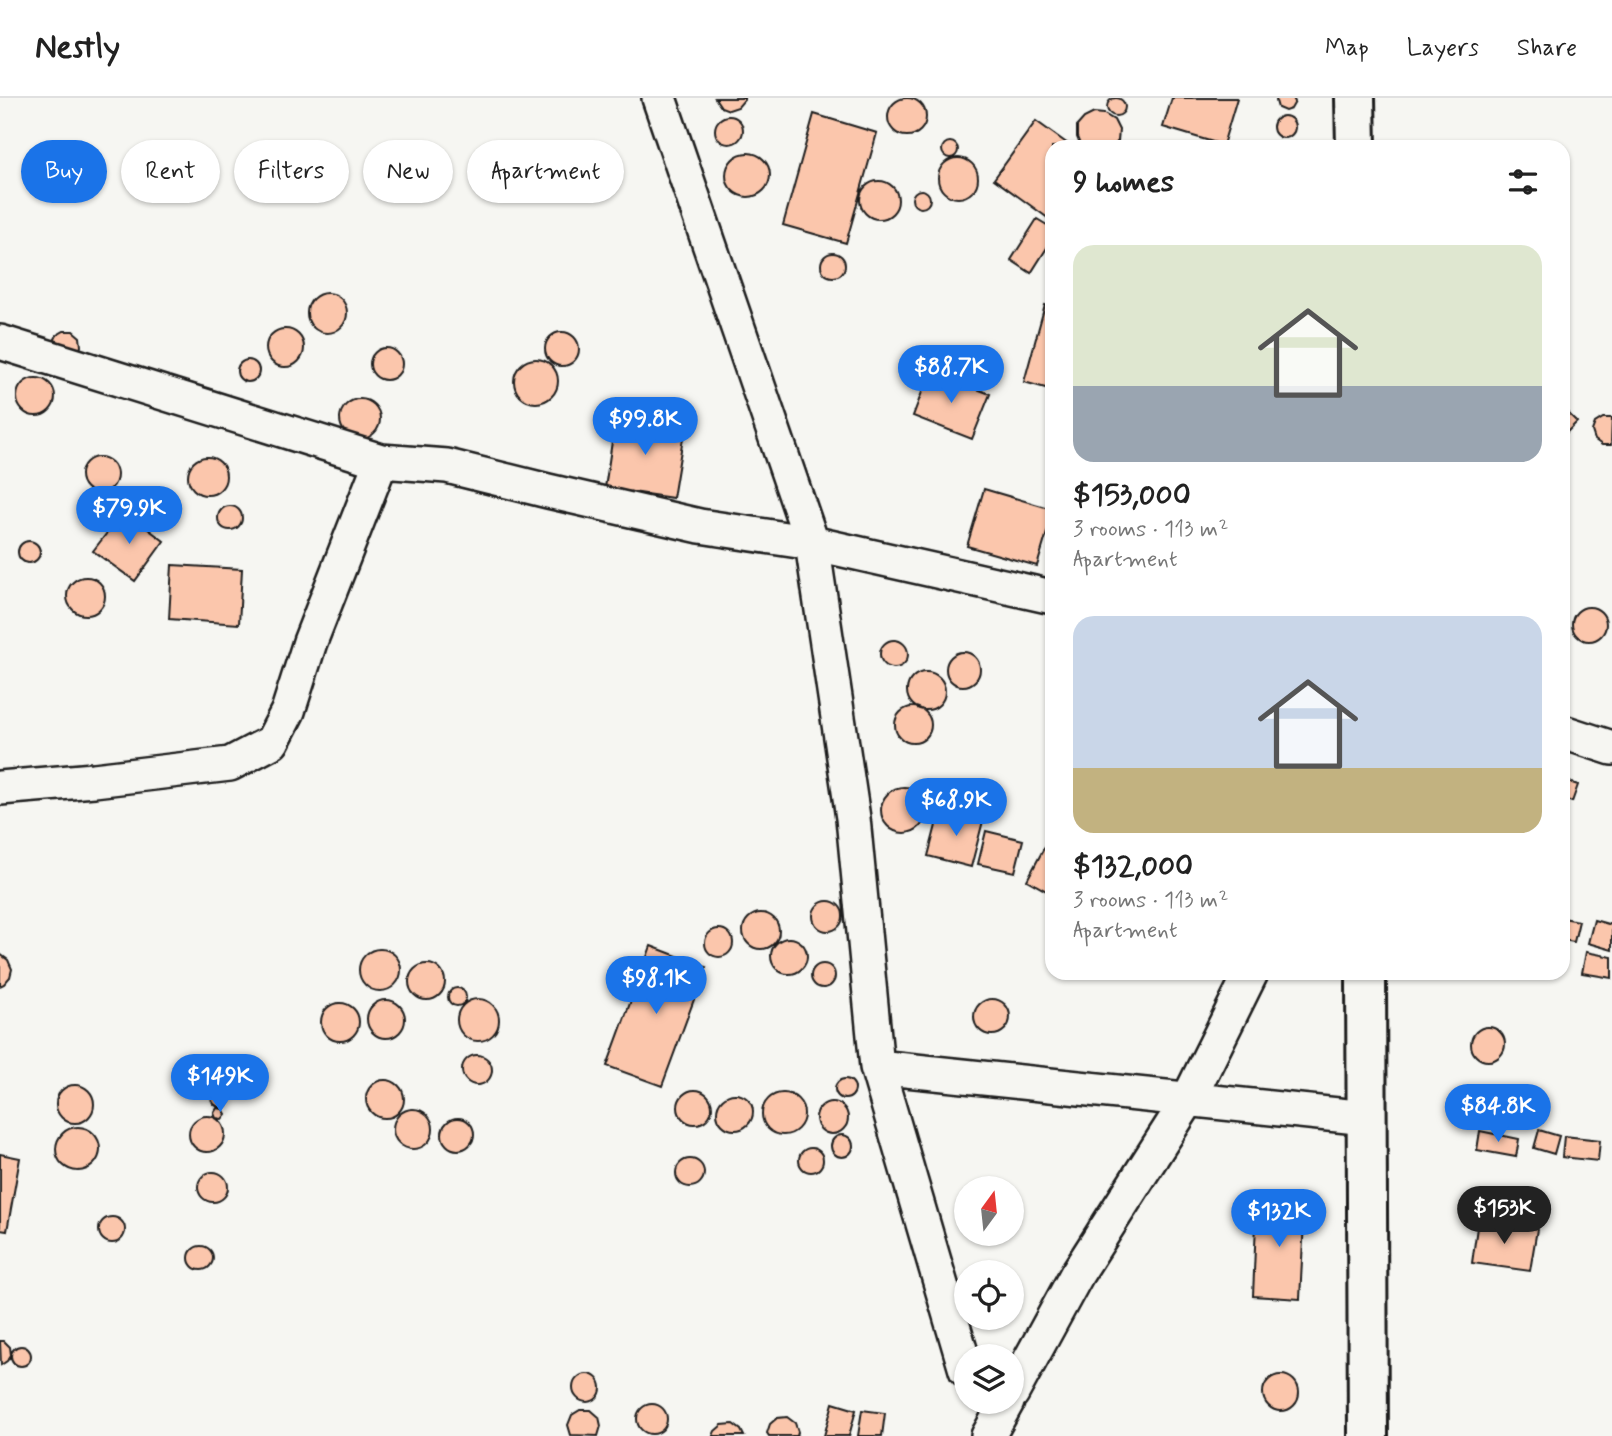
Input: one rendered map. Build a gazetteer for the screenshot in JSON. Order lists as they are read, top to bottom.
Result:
{
  "north": "top",
  "page": {
    "header": "Nestly",
    "nav": ["Map", "Layers", "Share"],
    "chip": [
      "Buy",
      "Rent",
      "Filters",
      "New",
      "Apartment"
    ],
    "heading": "9 homes",
    "list": [
      {
        "name": "$153,000",
        "note": "3 rooms · 113 m² · Apartment"
      },
      {
        "name": "$132,000",
        "note": "3 rooms · 113 m² · Apartment"
      }
    ],
    "price": [
      "$88.7K",
      "$99.8K",
      "$79.9K",
      "$68.9K",
      "$98.1K",
      "$149K",
      "$84.8K",
      "$153K",
      "$132K"
    ]
  }
}
